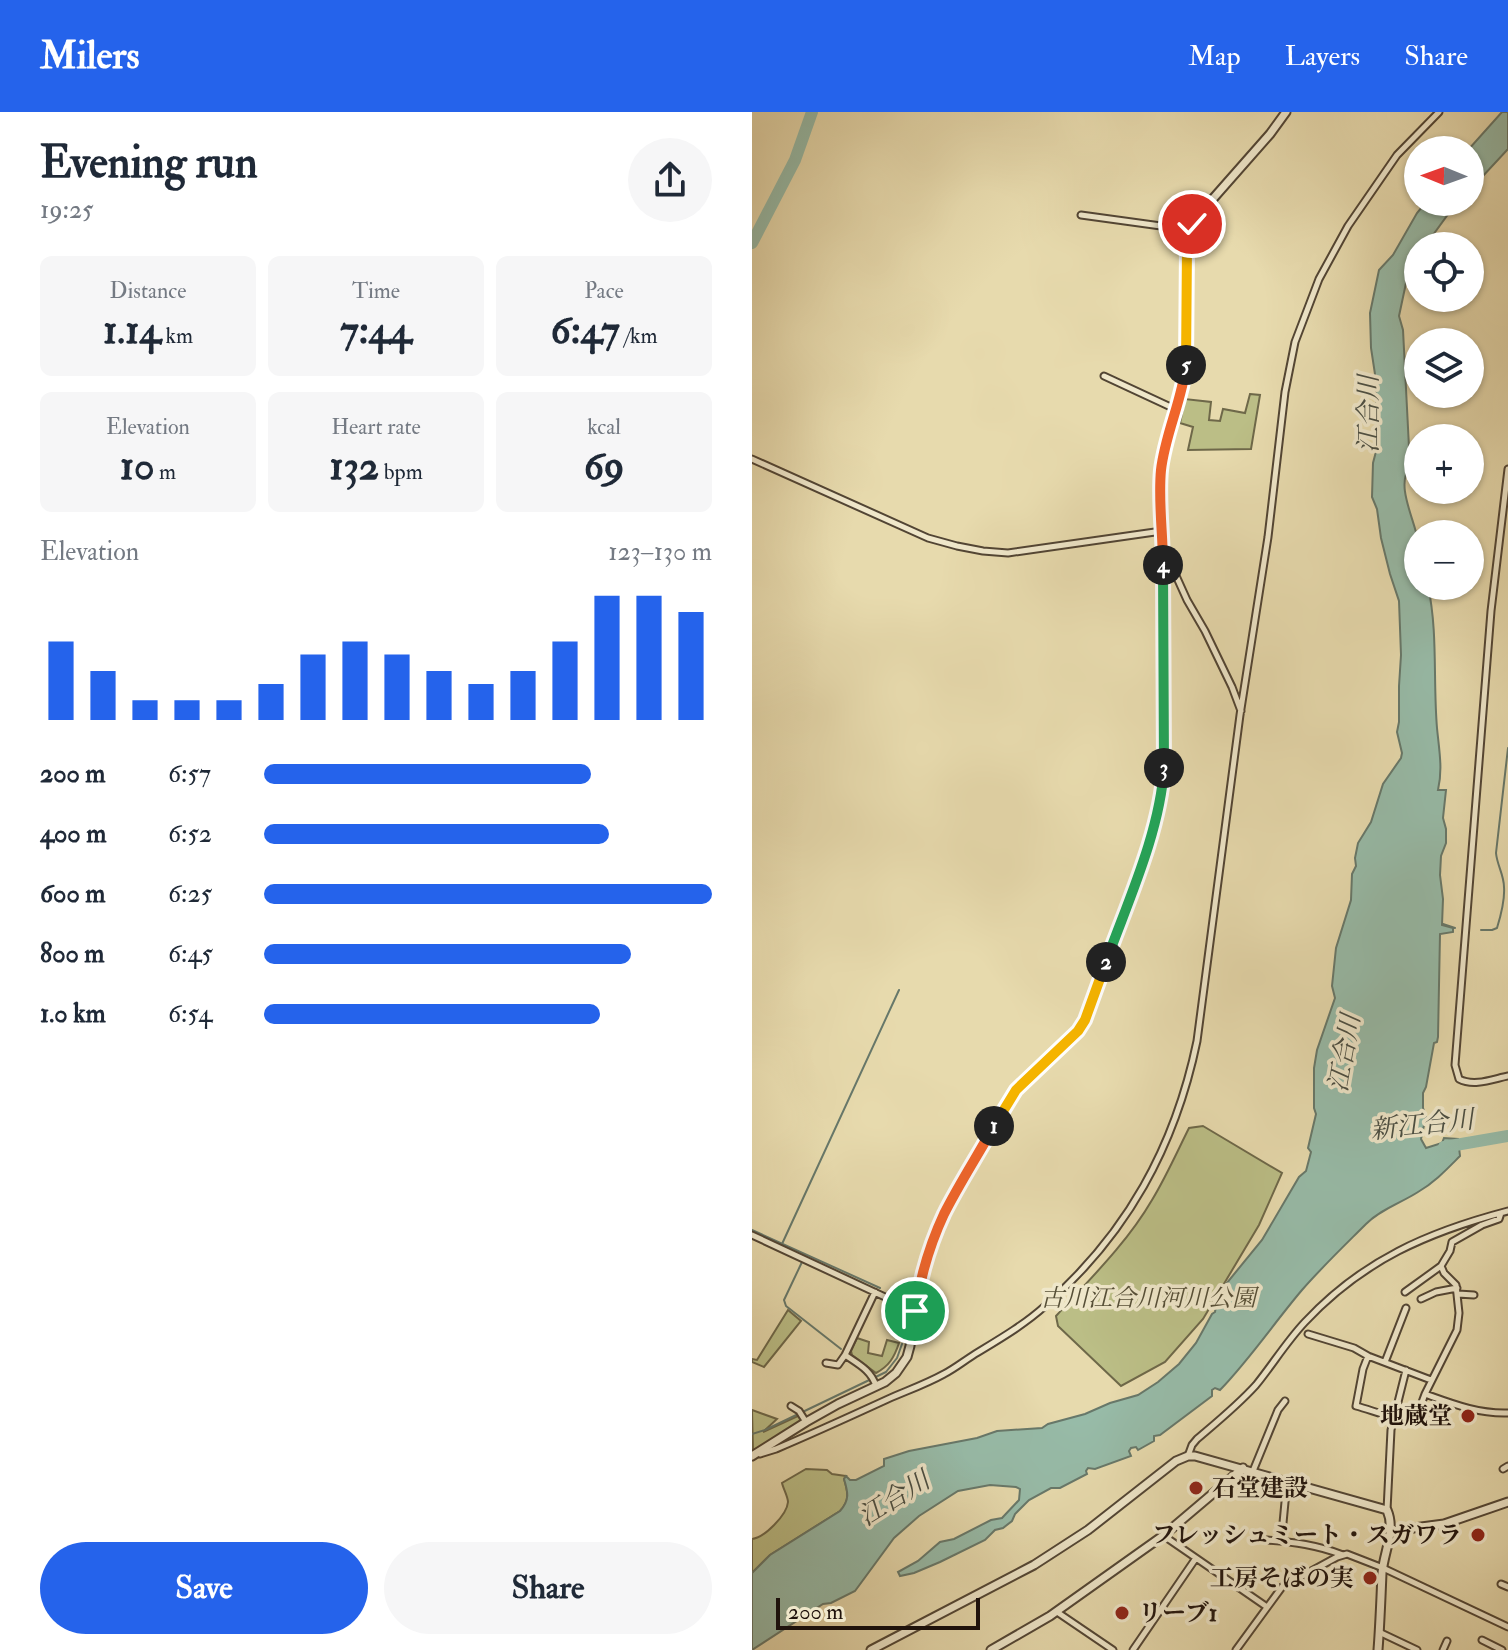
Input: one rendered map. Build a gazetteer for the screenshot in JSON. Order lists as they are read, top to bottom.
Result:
{
  "water": ["江合川", "新江合川"],
  "parks": ["古川江合川河川公園"],
  "places": [
    "地蔵堂",
    "石堂建設",
    "フレッシュミート・スガワラ",
    "工房そばの実",
    "リーブ1"
  ],
  "scale_bar": "200 m",
  "north": "left",
  "page": {
    "header": "Milers",
    "nav": ["Map", "Layers", "Share"],
    "heading": ["Evening run", "19:25"],
    "map_buttons": ["+", "−"],
    "stats": [
      ["Distance", "1.14 km"],
      ["Time", "7:44"],
      ["Pace", "6:47 /km"],
      ["Elevation", "10 m"],
      ["Heart rate", "132 bpm"],
      ["kcal", "69"]
    ],
    "pins": [
      "5",
      "4",
      "3",
      "2",
      "1"
    ],
    "chart": ["Elevation", "123–130 m"],
    "list": [
      {
        "name": "200 m",
        "note": "6:57"
      },
      {
        "name": "400 m",
        "note": "6:52"
      },
      {
        "name": "600 m",
        "note": "6:25"
      },
      {
        "name": "800 m",
        "note": "6:45"
      },
      {
        "name": "1.0 km",
        "note": "6:54"
      }
    ],
    "buttons": ["Save", "Share"],
    "scale": "200 m"
  }
}
